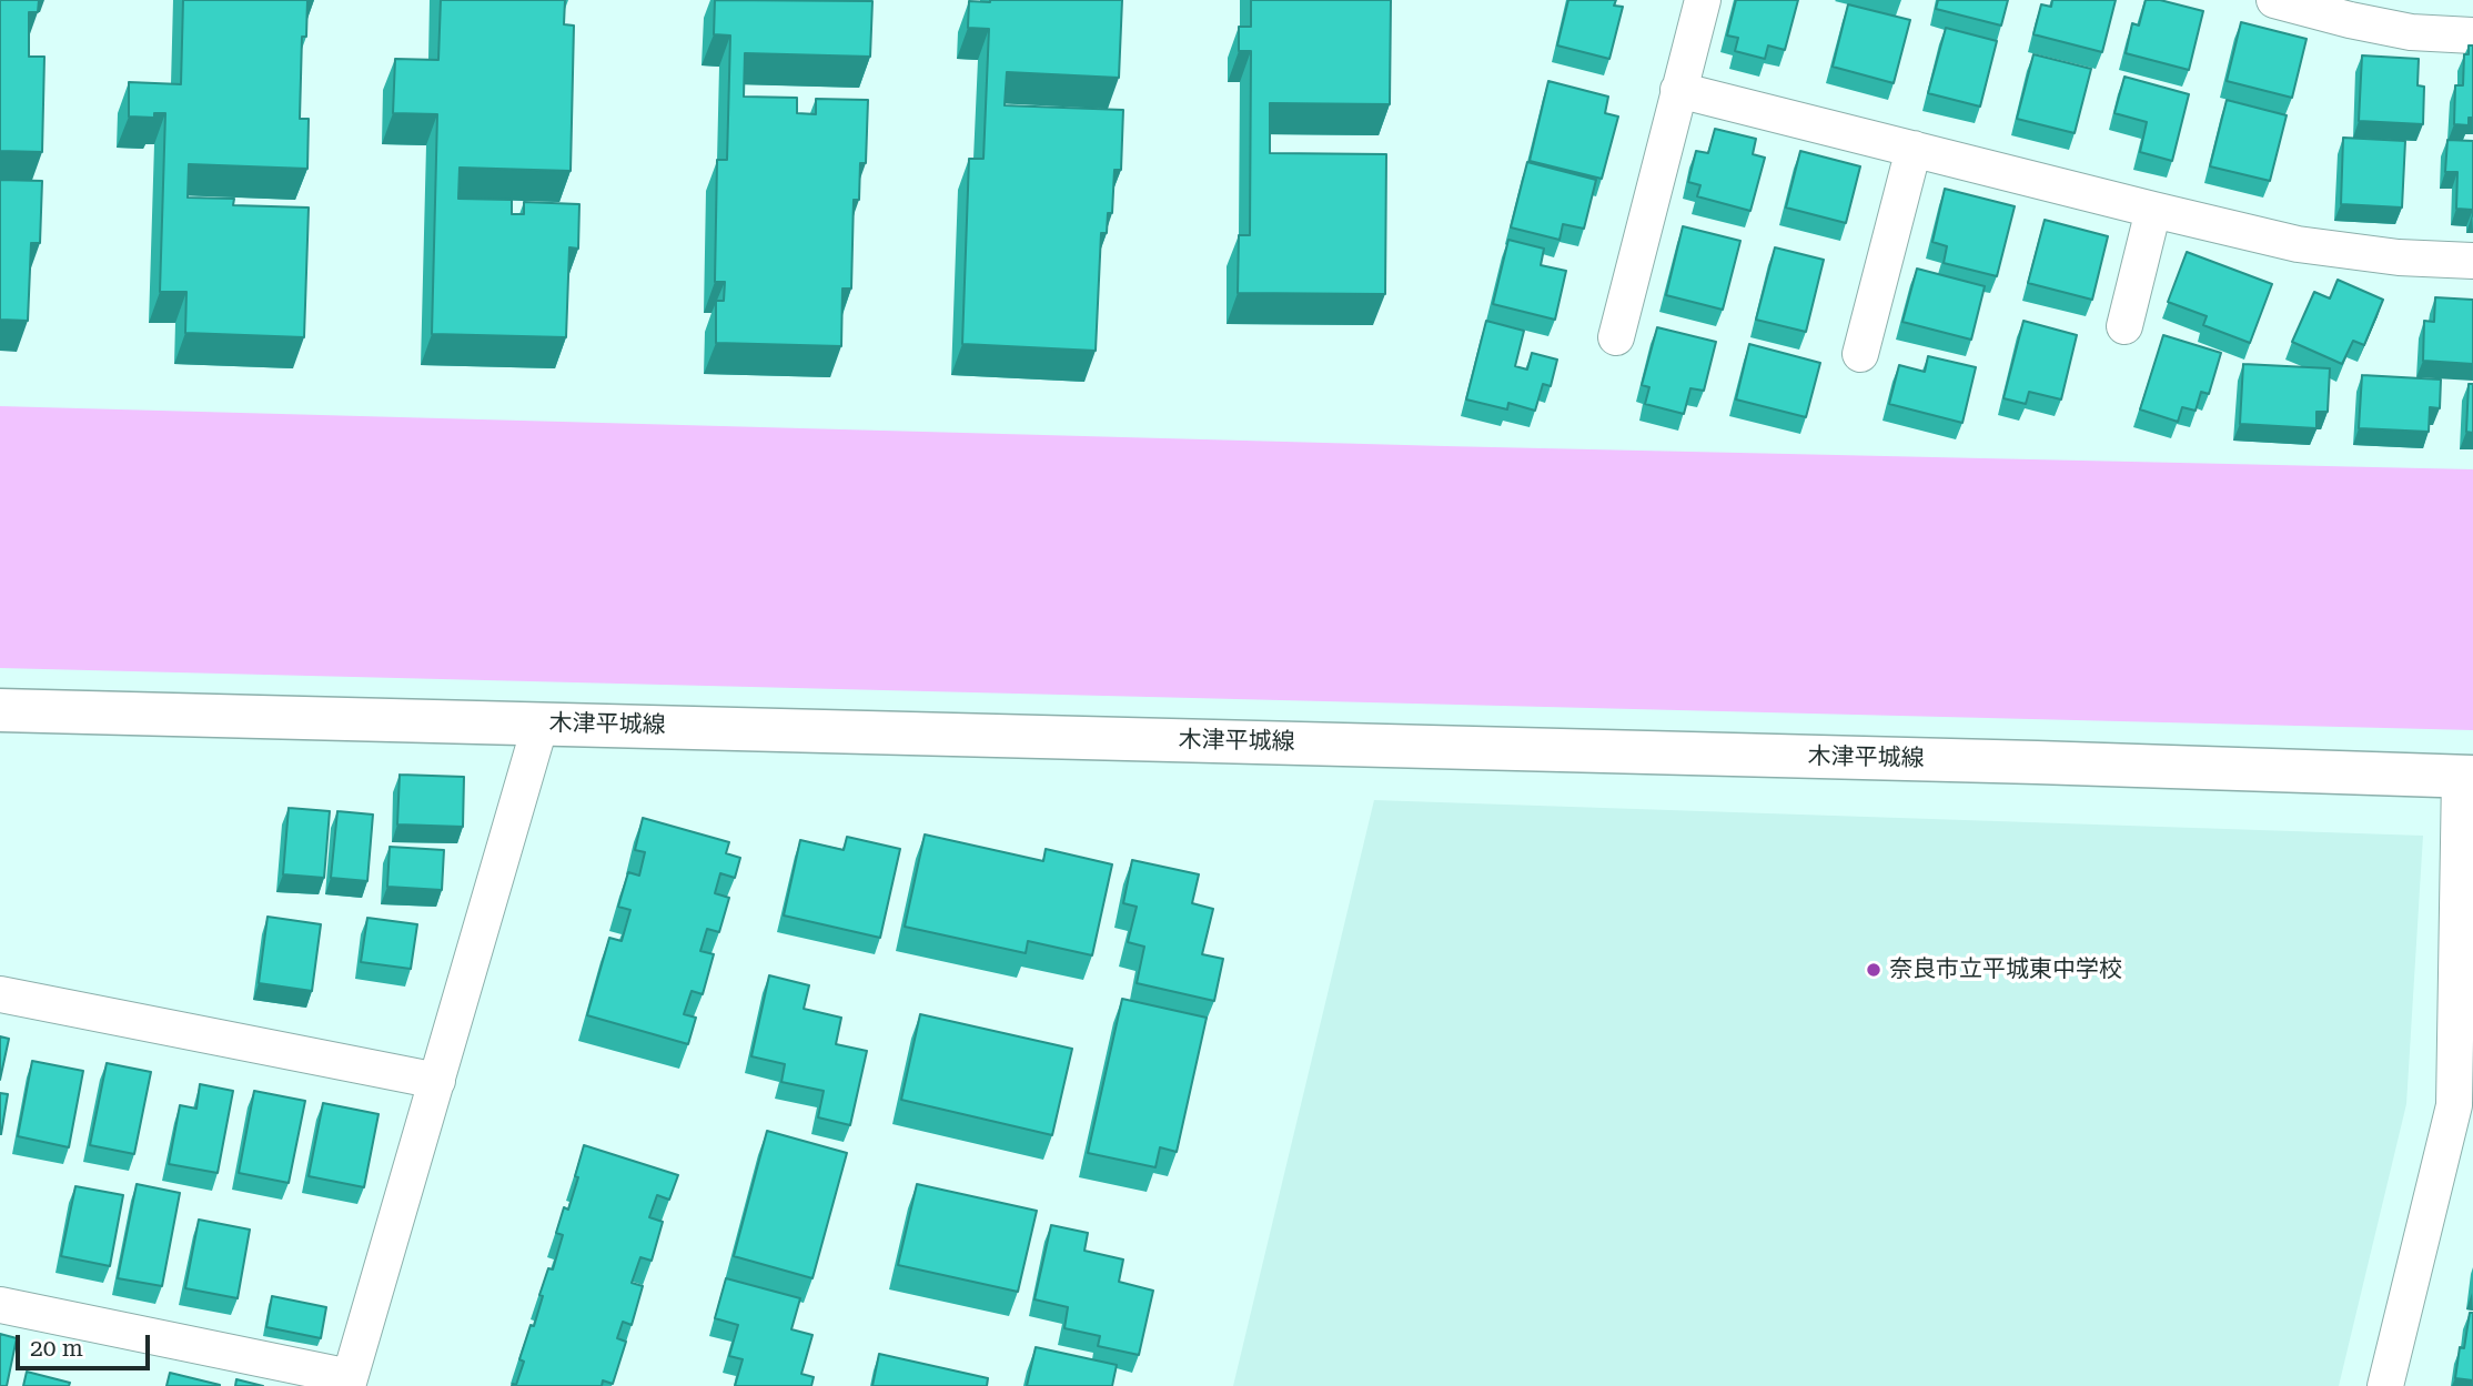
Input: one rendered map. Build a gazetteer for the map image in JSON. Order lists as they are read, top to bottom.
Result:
{
  "streets": {
    "main road": ["木津平城線"]
  },
  "places": ["奈良市立平城東中学校"],
  "scale_bar": "20 m"
}
